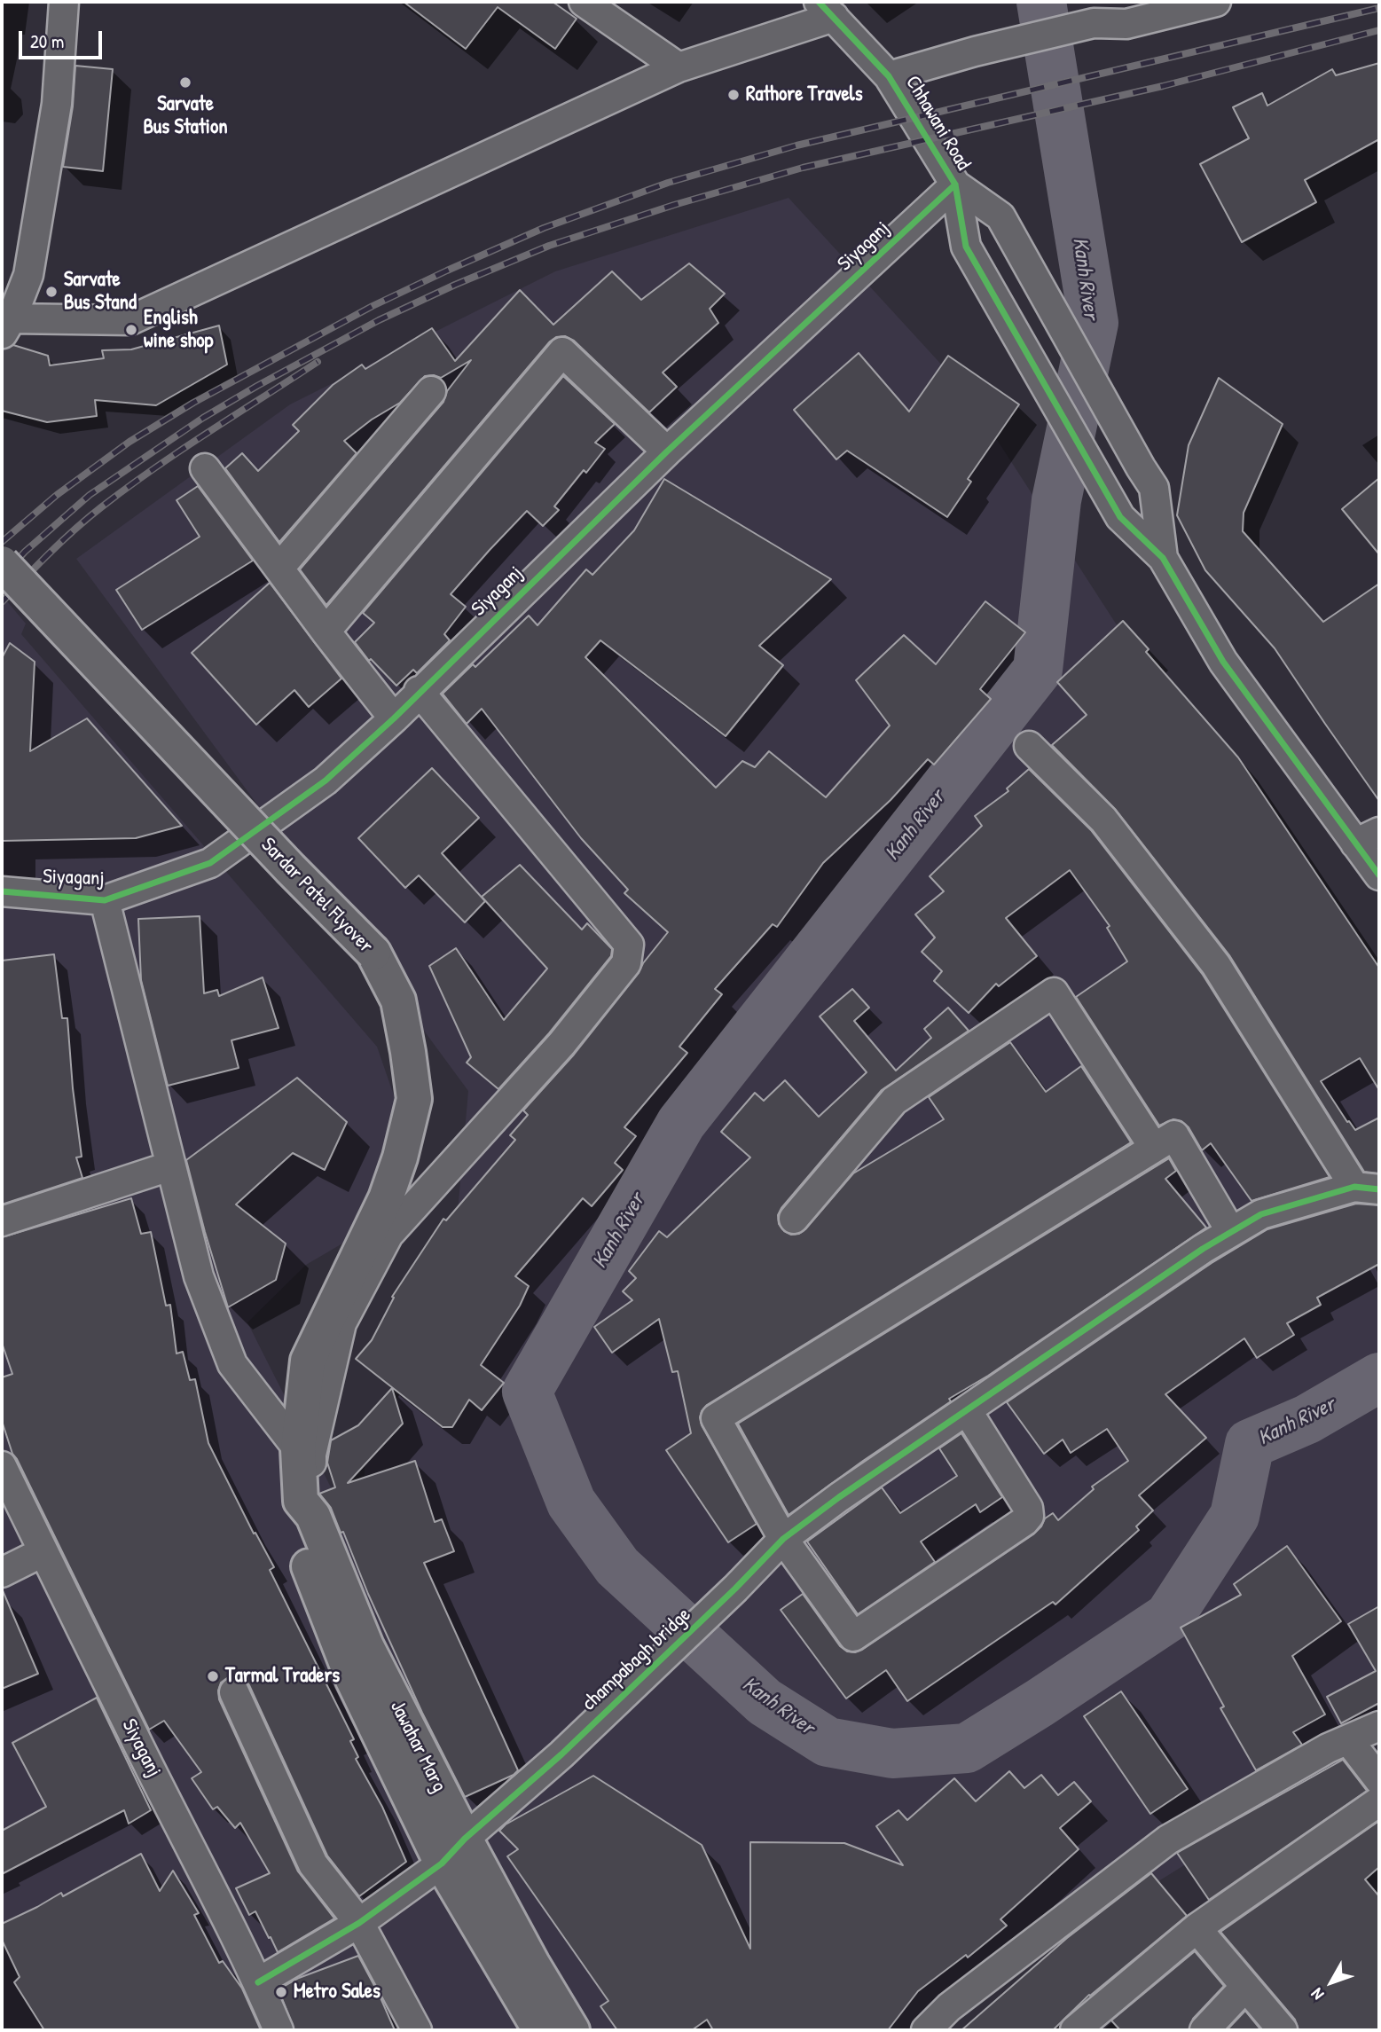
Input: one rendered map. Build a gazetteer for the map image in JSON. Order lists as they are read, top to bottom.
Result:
{
  "streets": {
    "main road": ["Sardar Patel Flyover", "Jawahar Marg"],
    "street": ["Chhawani Road", "Siyaganj", "champabagh bridge"]
  },
  "crossings": [
    ["Chhawani Road", "Siyaganj"],
    ["Siyaganj", "champabagh bridge"],
    ["Sardar Patel Flyover", "Jawahar Marg"],
    ["champabagh bridge", "Jawahar Marg"]
  ],
  "water": ["Kanh River"],
  "places": [
    "Sarvate Bus Station",
    "Rathore Travels",
    "Sarvate Bus Stand",
    "English wine shop",
    "Tarmal Traders",
    "Metro Sales"
  ],
  "scale_bar": "20 m",
  "north": "bottom left"
}
